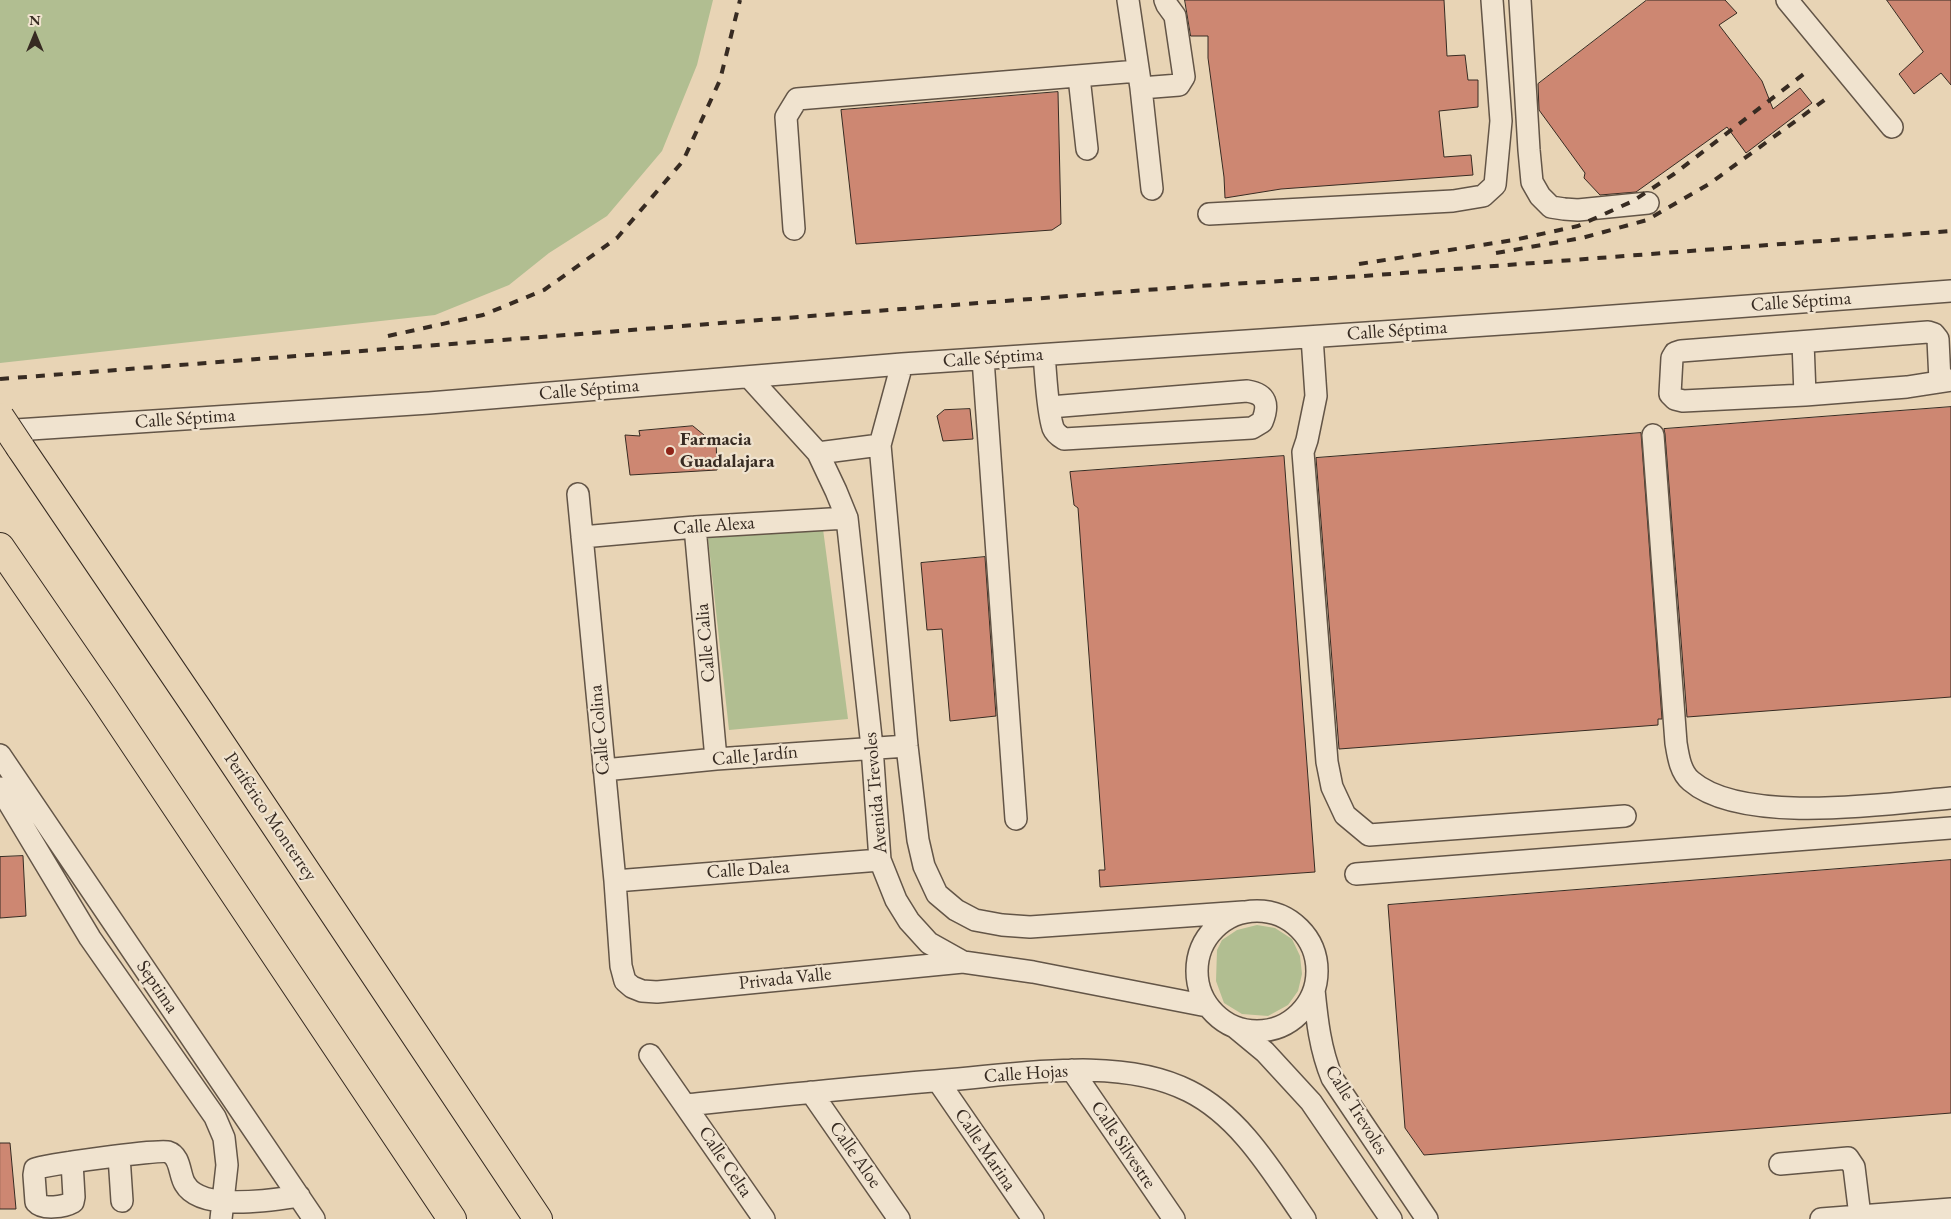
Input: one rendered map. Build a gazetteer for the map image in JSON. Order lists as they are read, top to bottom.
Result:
{
  "streets": {
    "highway": ["Periférico Monterrey"],
    "street": [
      "Calle Séptima",
      "Calle Alexa",
      "Calle Calia",
      "Calle Colina",
      "Calle Jardín",
      "Avenida Trevoles",
      "Calle Dalea",
      "Privada Valle",
      "Septima",
      "Calle Hojas",
      "Calle Trevoles",
      "Calle Silvestre",
      "Calle Marina",
      "Calle Aloe",
      "Calle Celta"
    ]
  },
  "crossings": [
    ["Calle Séptima", "Avenida Trevoles"],
    ["Calle Séptima", "Periférico Monterrey"],
    ["Calle Alexa", "Calle Calia"],
    ["Calle Alexa", "Calle Colina"],
    ["Calle Alexa", "Avenida Trevoles"],
    ["Calle Calia", "Calle Jardín"],
    ["Calle Colina", "Calle Jardín"],
    ["Calle Colina", "Calle Dalea"],
    ["Calle Colina", "Privada Valle"],
    ["Calle Jardín", "Avenida Trevoles"],
    ["Avenida Trevoles", "Calle Dalea"],
    ["Avenida Trevoles", "Privada Valle"],
    ["Avenida Trevoles", "Calle Trevoles"],
    ["Calle Hojas", "Calle Silvestre"],
    ["Calle Hojas", "Calle Marina"],
    ["Calle Hojas", "Calle Aloe"],
    ["Calle Hojas", "Calle Celta"]
  ],
  "places": ["Farmacia Guadalajara"],
  "north": "top"
}
